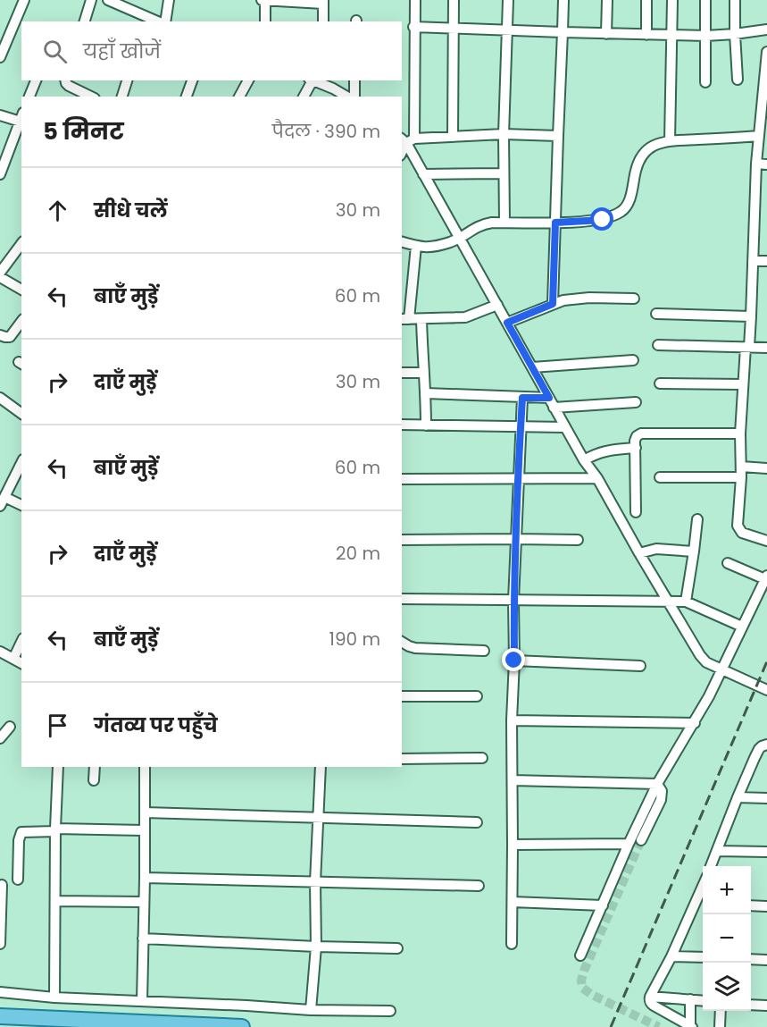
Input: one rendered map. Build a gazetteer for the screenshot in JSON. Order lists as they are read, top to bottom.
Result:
{
  "page": {
    "search": "यहाँ खोजें",
    "heading": ["5 मिनट", "पैदल · 390 m"],
    "list": [
      ["सीधे चलें", "30 m"],
      ["बाएँ मुड़ें", "60 m"],
      ["दाएँ मुड़ें", "30 m"],
      ["बाएँ मुड़ें", "60 m"],
      ["दाएँ मुड़ें", "20 m"],
      ["बाएँ मुड़ें", "190 m"],
      "गंतव्य पर पहुँचे"
    ],
    "map_buttons": ["+", "−"]
  }
}
